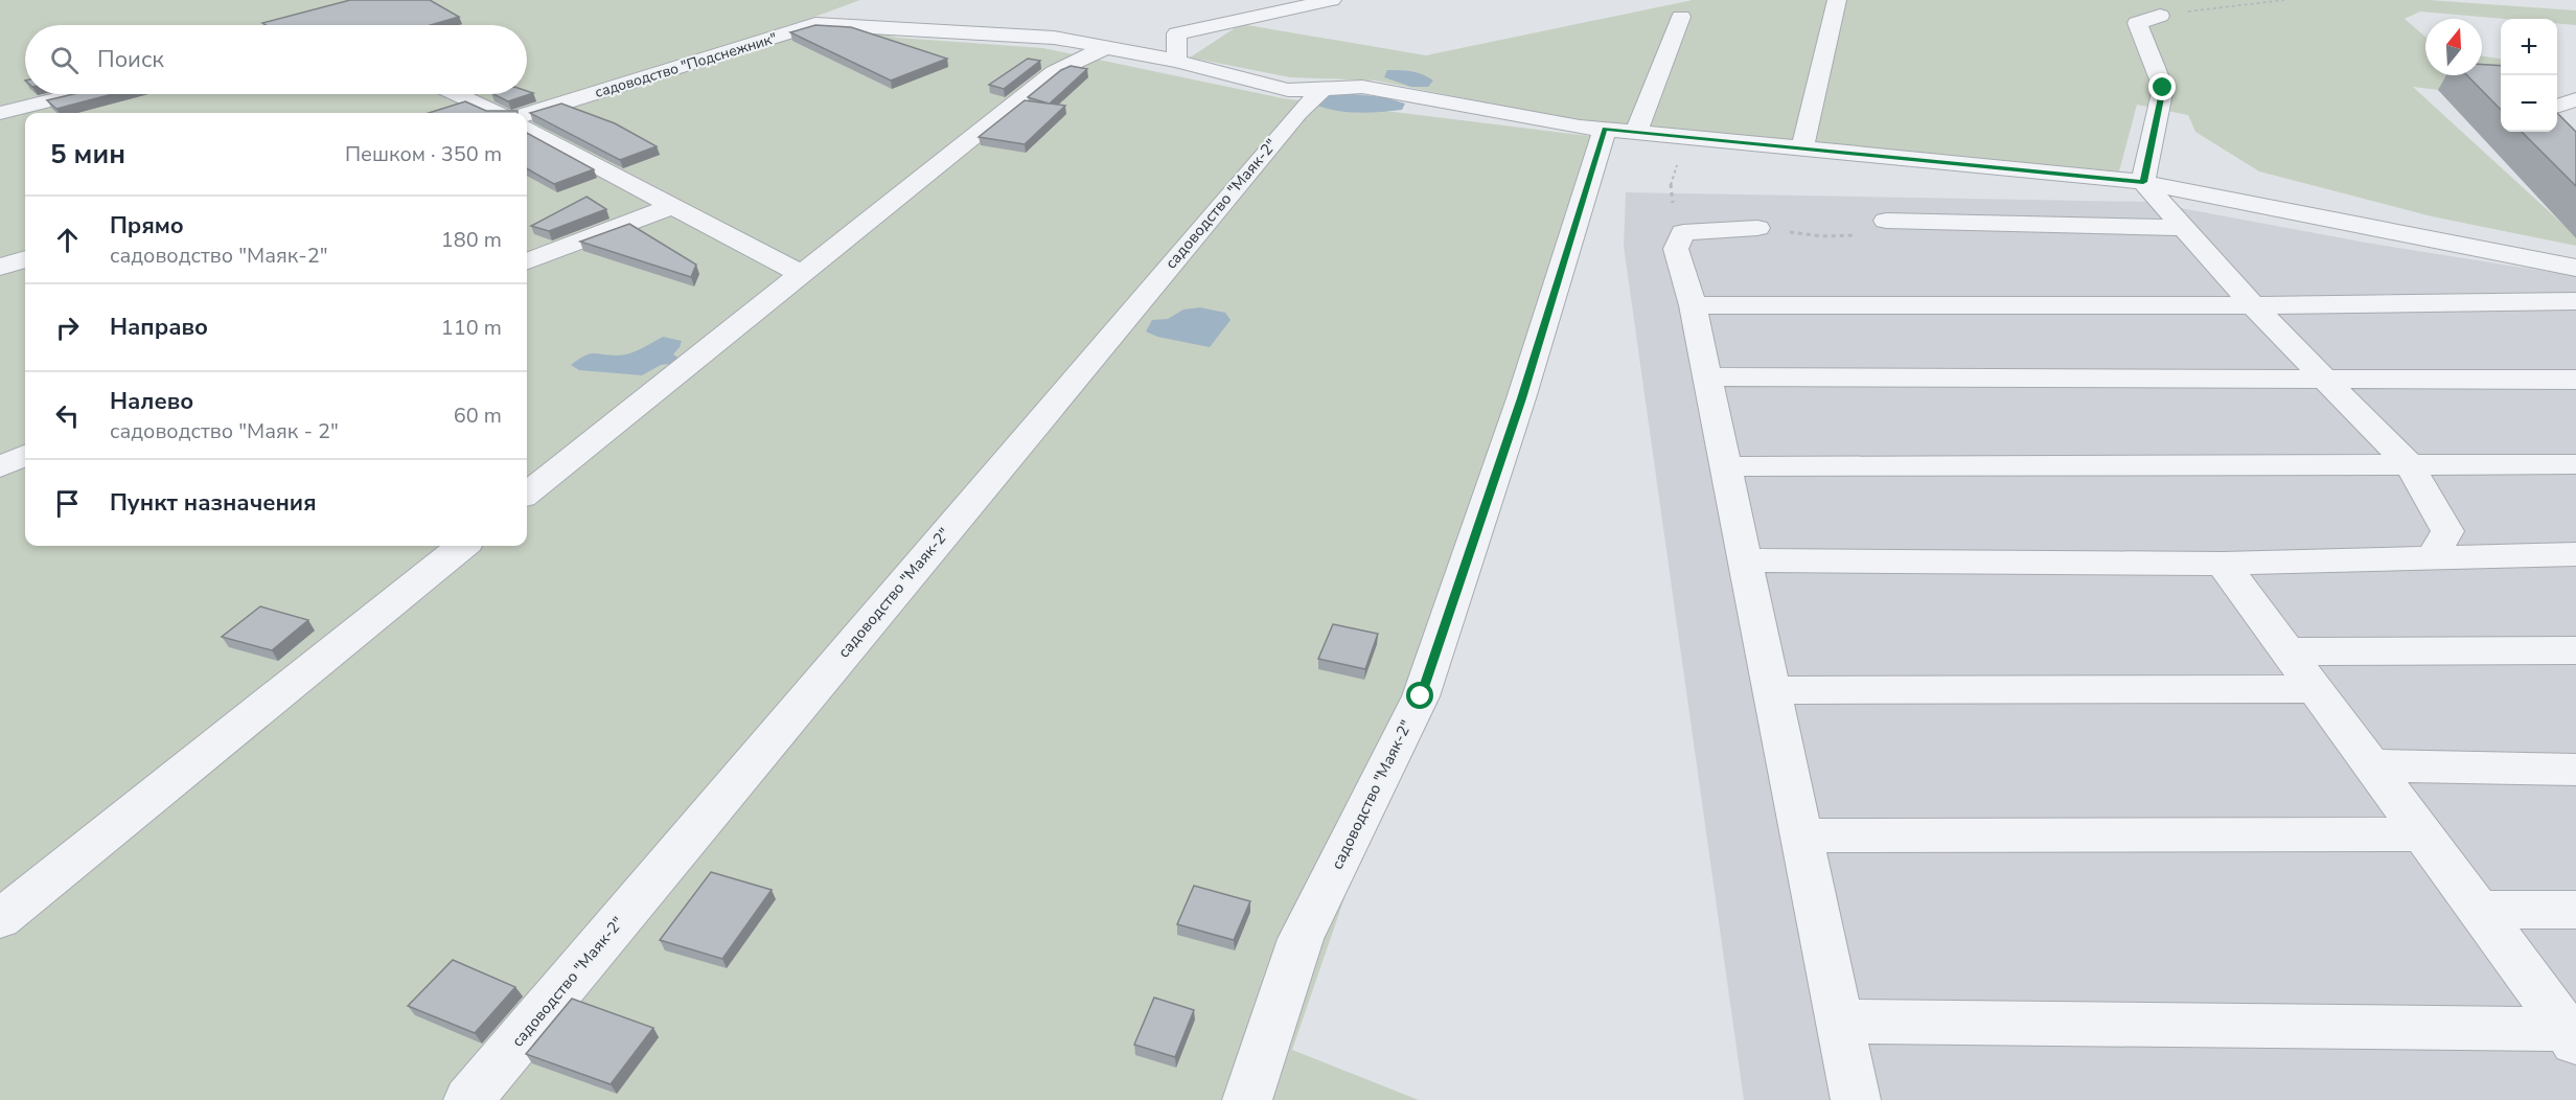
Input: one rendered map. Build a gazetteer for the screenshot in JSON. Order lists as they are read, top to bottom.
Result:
{
  "streets": {
    "street": ["садоводство \"Подснежник\"", "садоводство \"Маяк-2\""]
  },
  "crossings": [
    ["садоводство \"Подснежник\"", "садоводство \"Маяк-2\""]
  ],
  "north": "top",
  "page": {
    "map_buttons": ["+", "−"],
    "search": "Поиск",
    "heading": ["5 мин", "Пешком · 350 m"],
    "list": [
      ["Прямо", "садоводство \"Маяк-2\"", "180 m"],
      ["Направо", "110 m"],
      ["Налево", "садоводство \"Маяк - 2\"", "60 m"],
      "Пункт назначения"
    ]
  }
}
